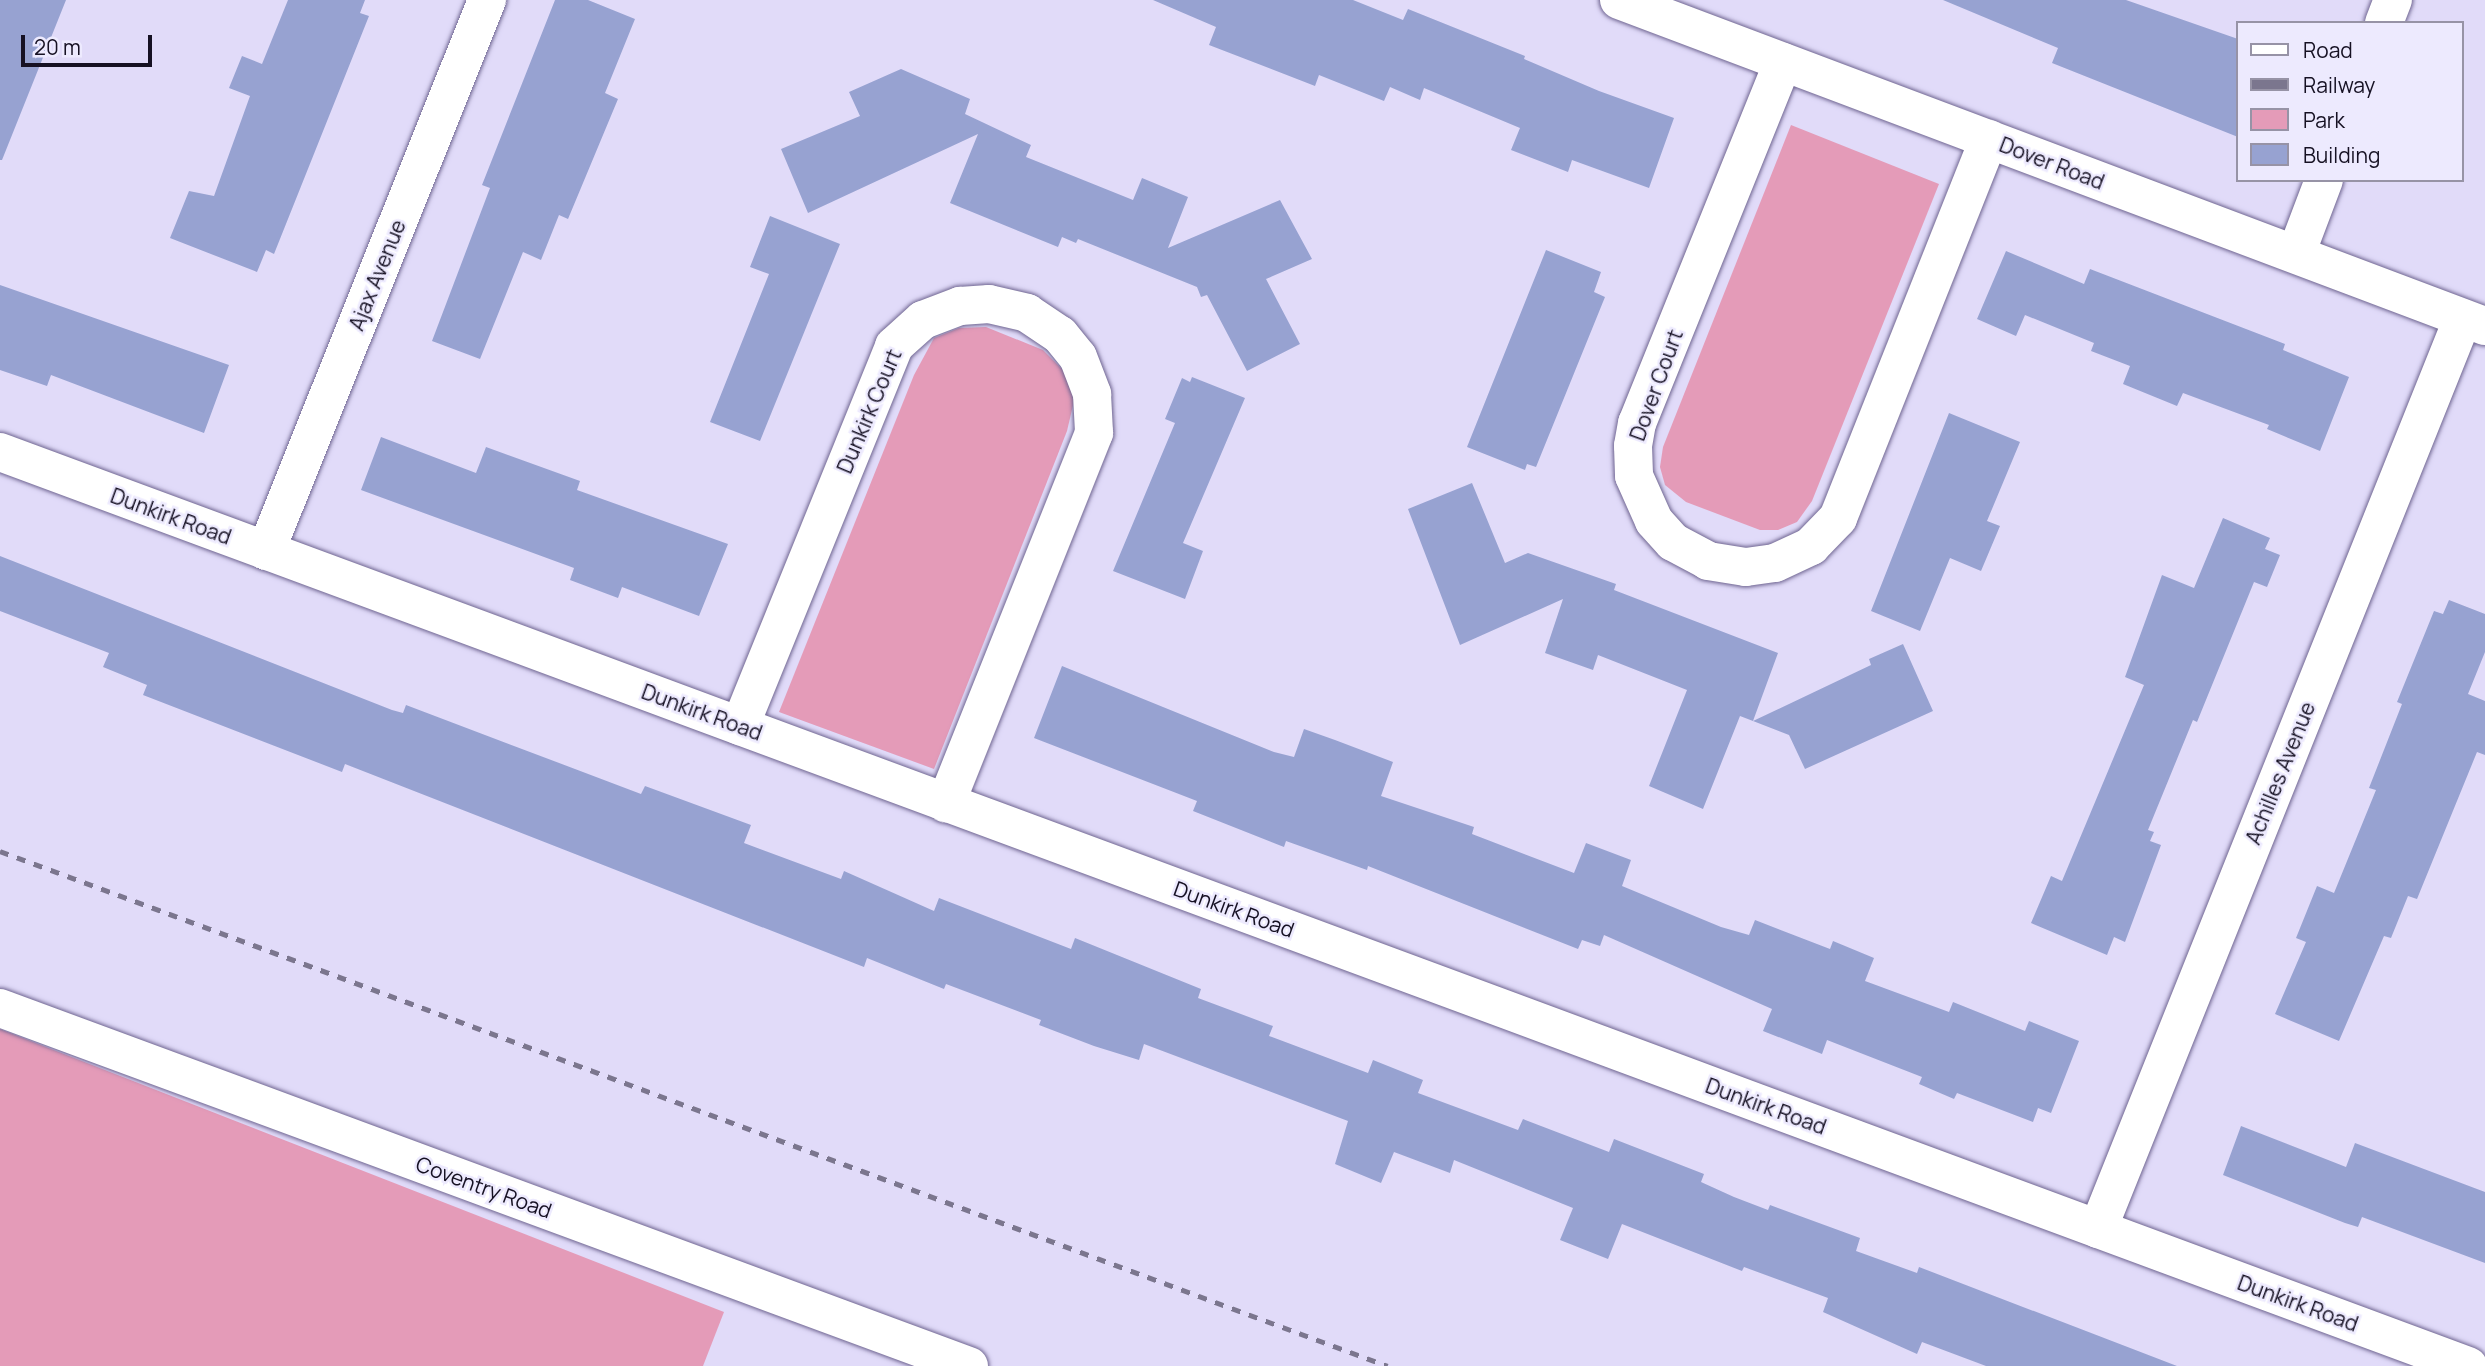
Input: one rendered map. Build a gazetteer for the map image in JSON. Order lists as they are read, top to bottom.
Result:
{
  "streets": {
    "street": [
      "Dover Road",
      "Ajax Avenue",
      "Dover Court",
      "Dunkirk Court",
      "Dunkirk Road",
      "Achilles Avenue",
      "Coventry Road"
    ]
  },
  "crossings": [
    ["Dover Road", "Dover Court"],
    ["Dover Road", "Achilles Avenue"],
    ["Ajax Avenue", "Dunkirk Road"],
    ["Dunkirk Court", "Dunkirk Road"],
    ["Dunkirk Road", "Achilles Avenue"]
  ],
  "legend": [
    "Road",
    "Railway",
    "Park",
    "Building"
  ],
  "scale_bar": "20 m"
}
